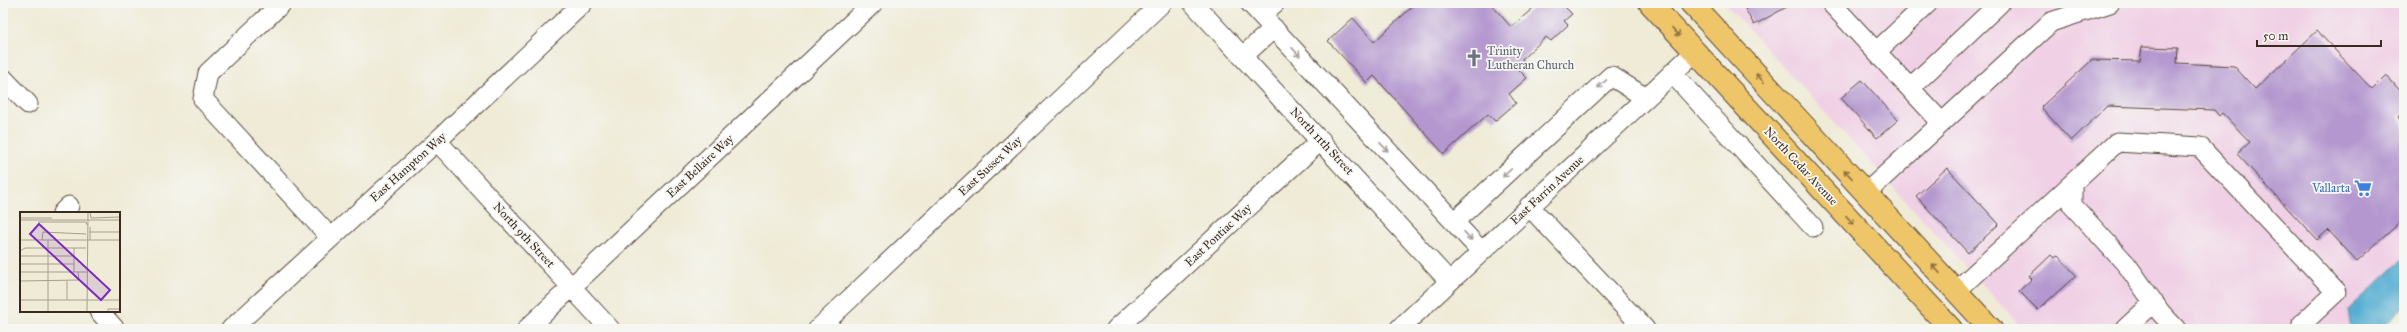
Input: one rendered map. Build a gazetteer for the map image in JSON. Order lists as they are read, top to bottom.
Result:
{
  "streets": {
    "main road": ["North Cedar Avenue"],
    "street": [
      "North 11th Street",
      "East Bellaire Way",
      "East Sussex Way",
      "East Hampton Way",
      "East Farrin Avenue",
      "North 9th Street",
      "East Pontiac Way"
    ]
  },
  "crossings": [
    ["North 11th Street", "East Farrin Avenue"],
    ["North 11th Street", "East Pontiac Way"],
    ["East Bellaire Way", "North 9th Street"],
    ["North Cedar Avenue", "East Farrin Avenue"],
    ["East Hampton Way", "North 9th Street"]
  ],
  "places": {
    "church": ["Trinity Lutheran Church"],
    "supermarket": ["Vallarta"]
  },
  "scale_bar": "50 m"
}
